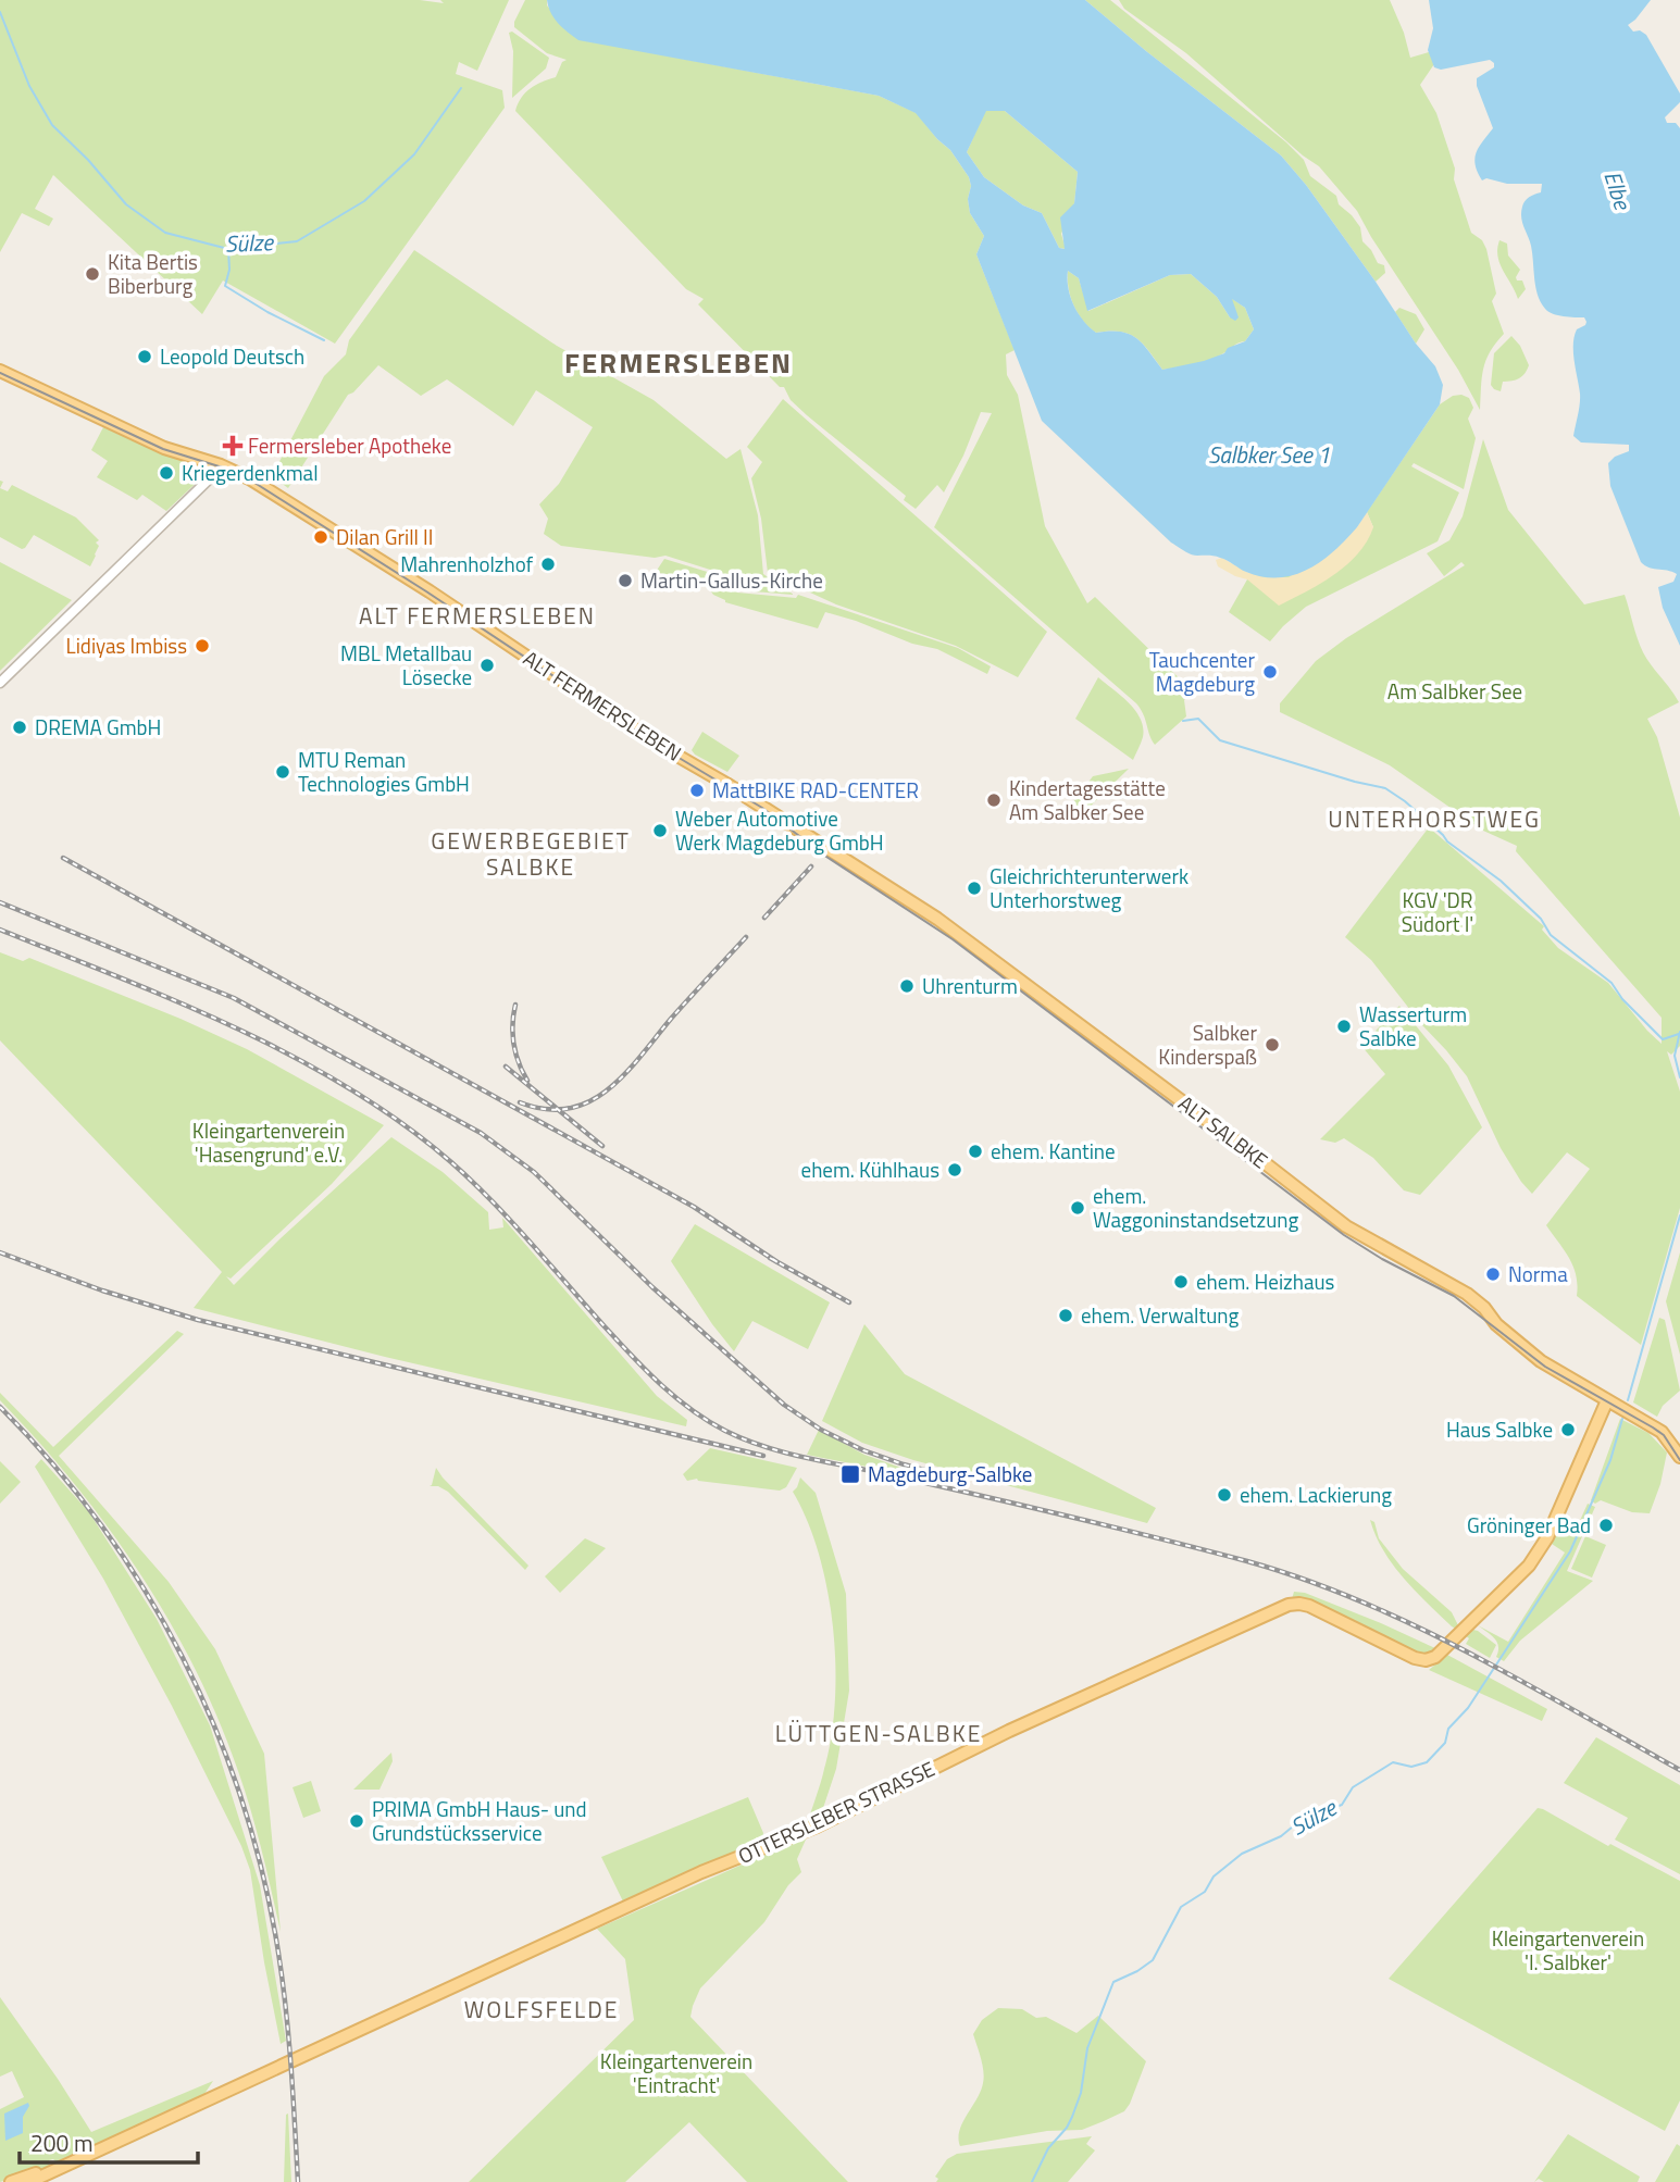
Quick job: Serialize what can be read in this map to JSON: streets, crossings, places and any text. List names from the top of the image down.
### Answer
{
  "streets": {
    "main road": ["ALT FERMERSLEBEN", "ALT SALBKE", "OTTERSLEBER STRASSE"]
  },
  "crossings": [
    ["ALT FERMERSLEBEN", "ALT SALBKE"],
    ["ALT SALBKE", "OTTERSLEBER STRASSE"]
  ],
  "districts": [
    "FERMERSLEBEN",
    "ALT FERMERSLEBEN",
    "UNTERHORSTWEG",
    "GEWERBEGEBIET SALBKE",
    "LÜTTGEN-SALBKE",
    "WOLFSFELDE"
  ],
  "water": ["Elbe", "Sülze", "Salbker See 1"],
  "parks": [
    "Am Salbker See",
    "KGV 'DR Südort I'",
    "Kleingartenverein 'Hasengrund' e.V.",
    "Kleingartenverein 'I. Salbker'",
    "Kleingartenverein 'Eintracht'"
  ],
  "places": {
    "other": [
      "Kita Bertis Biberburg",
      "Leopold Deutsch",
      "Kriegerdenkmal",
      "Dilan Grill II",
      "Mahrenholzhof",
      "Martin-Gallus-Kirche",
      "Lidiyas Imbiss",
      "MBL Metallbau Lösecke",
      "Tauchcenter Magdeburg",
      "DREMA GmbH",
      "MTU Reman Technologies GmbH",
      "MattBIKE RAD-CENTER",
      "Kindertagesstätte Am Salbker See",
      "Weber Automotive Werk Magdeburg GmbH",
      "Gleichrichterunterwerk Unterhorstweg",
      "Uhrenturm",
      "Wasserturm Salbke",
      "Salbker Kinderspaß",
      "ehem. Kantine",
      "ehem. Kühlhaus",
      "ehem. Waggoninstandsetzung",
      "Norma",
      "ehem. Heizhaus",
      "ehem. Verwaltung",
      "Haus Salbke",
      "ehem. Lackierung",
      "Gröninger Bad",
      "PRIMA GmbH Haus- und Grundstücksservice"
    ],
    "health": ["Fermersleber Apotheke"],
    "transit": ["Magdeburg-Salbke"]
  },
  "scale_bar": "200 m"
}
